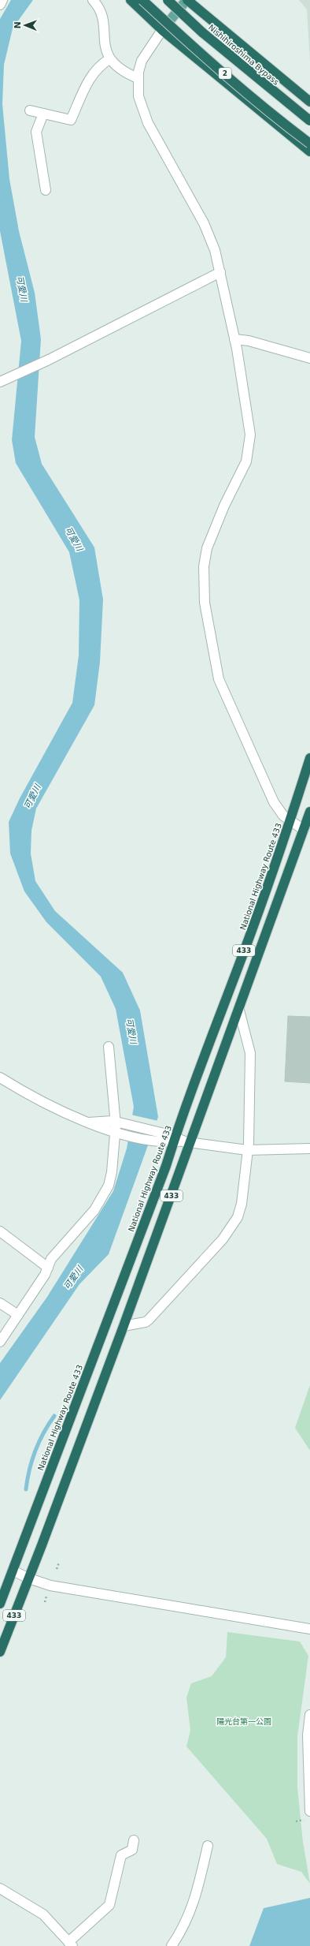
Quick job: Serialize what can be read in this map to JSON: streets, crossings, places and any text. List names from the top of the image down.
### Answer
{
  "streets": {
    "highway": [
      "Nishihiroshima Bypass",
      "2",
      "National Highway Route 433",
      "433"
    ]
  },
  "water": ["可愛川"],
  "parks": ["陽光台第一公園"],
  "north": "left"
}
